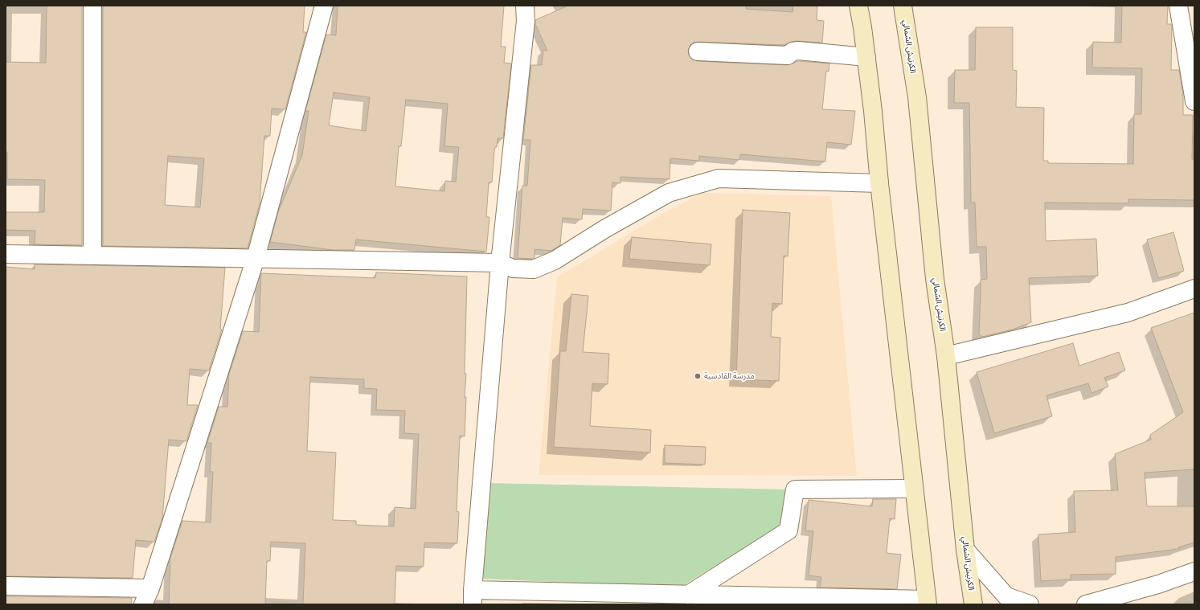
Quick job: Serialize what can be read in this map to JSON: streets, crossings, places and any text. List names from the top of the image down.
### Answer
{
  "streets": {
    "main road": ["الكرنيش الشمالي"]
  },
  "places": ["مدرسة القادسية"]
}
